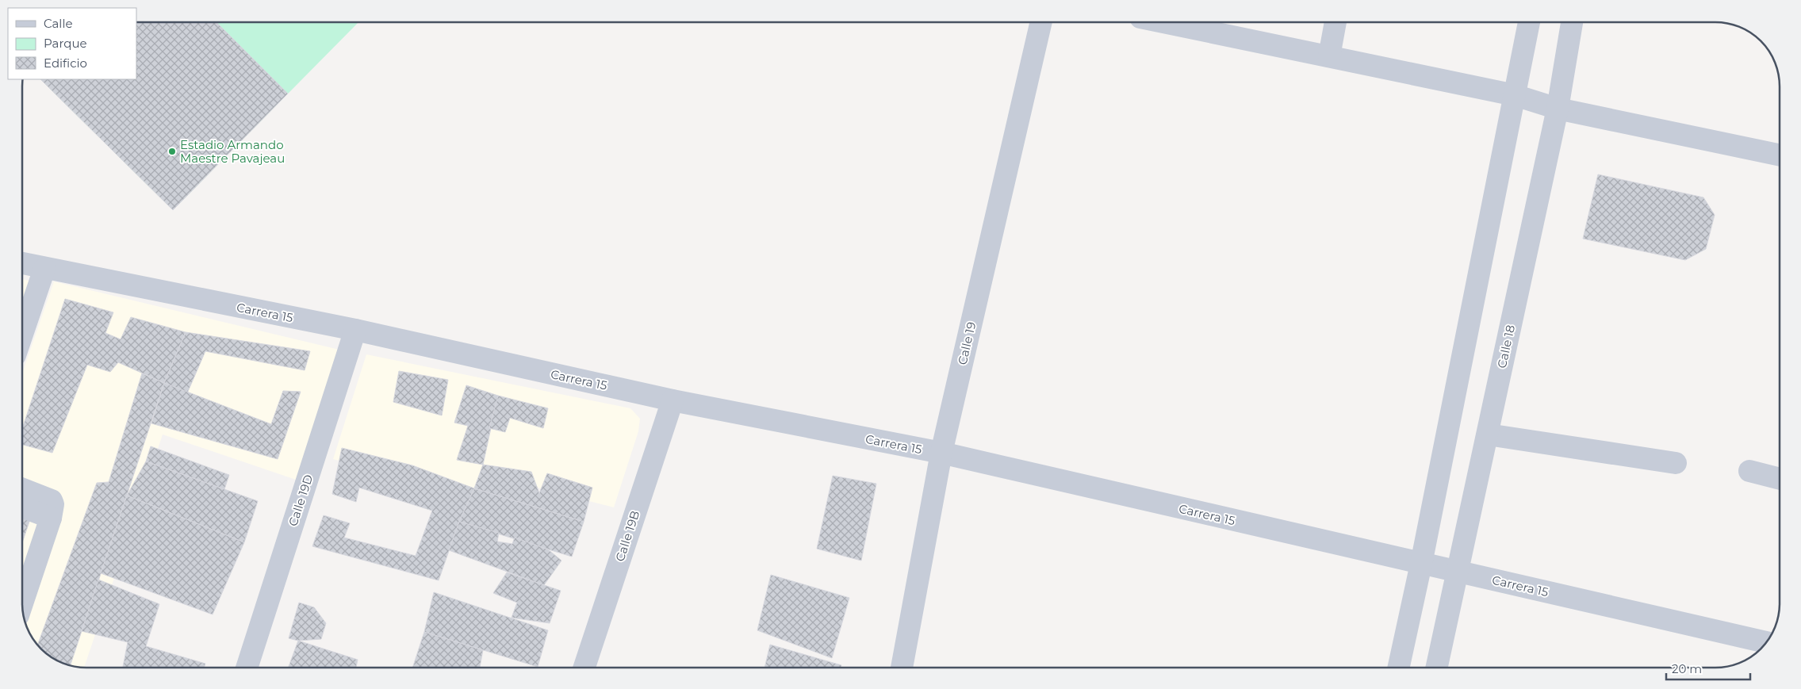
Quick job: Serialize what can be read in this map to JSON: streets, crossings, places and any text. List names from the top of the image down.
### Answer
{
  "streets": {
    "street": [
      "Carrera 15",
      "Calle 19",
      "Calle 18",
      "Calle 19D",
      "Calle 19B"
    ]
  },
  "crossings": [
    ["Carrera 15", "Calle 19"],
    ["Carrera 15", "Calle 18"],
    ["Carrera 15", "Calle 19D"],
    ["Carrera 15", "Calle 19B"]
  ],
  "places": ["Estadio Armando Maestre Pavajeau"],
  "legend": ["Calle", "Parque", "Edificio"],
  "scale_bar": "20 m"
}
